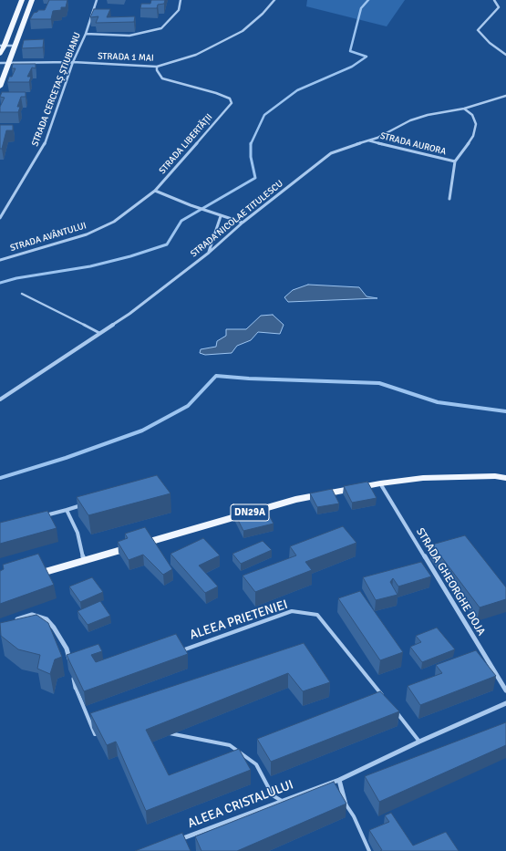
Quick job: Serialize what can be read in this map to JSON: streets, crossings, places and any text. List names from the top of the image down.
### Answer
{
  "streets": {
    "main road": ["DN29A"],
    "street": [
      "STRADA 1 MAI",
      "STRADA CERCETAȘ ȘTIUBIANU",
      "STRADA LIBERTĂȚII",
      "STRADA AURORA",
      "STRADA NICOLAE TITULESCU",
      "STRADA AVÂNTULUI",
      "STRADA GHEORGHE DOJA",
      "ALEEA CRISTALULUI"
    ],
    "lane": ["ALEEA PRIETENIEI"]
  },
  "crossings": [
    ["STRADA 1 MAI", "STRADA CERCETAȘ ȘTIUBIANU"],
    ["STRADA 1 MAI", "STRADA LIBERTĂȚII"],
    ["STRADA LIBERTĂȚII", "STRADA AVÂNTULUI"],
    ["STRADA AURORA", "STRADA NICOLAE TITULESCU"],
    ["DN29A", "STRADA GHEORGHE DOJA"]
  ]
}
